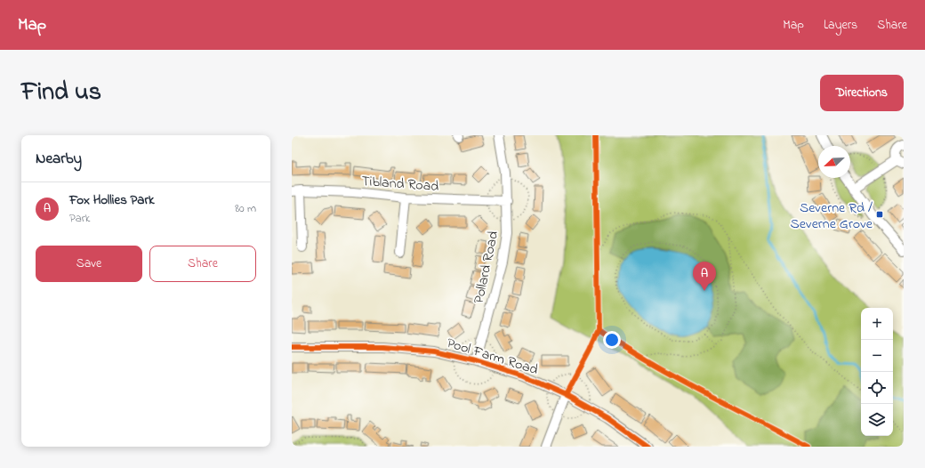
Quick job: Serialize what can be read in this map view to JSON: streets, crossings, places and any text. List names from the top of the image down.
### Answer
{
  "streets": {
    "street": ["Tibland Road", "Pollard Road", "Pool Farm Road"]
  },
  "crossings": [
    ["Tibland Road", "Pollard Road"],
    ["Pollard Road", "Pool Farm Road"]
  ],
  "places": {
    "transit": ["Severne Rd / Severne Grove"]
  },
  "north": "bottom left",
  "page": {
    "header": "Map",
    "nav": ["Map", "Layers", "Share"],
    "title": "Find us",
    "buttons": [
      "Directions",
      ["Save", "Share"]
    ],
    "heading": "Nearby",
    "list": [
      {
        "mark": "A",
        "name": "Fox Hollies Park",
        "note": "Park",
        "value": "80 m"
      }
    ],
    "pins": "A",
    "map_buttons": ["+", "−"]
  }
}
